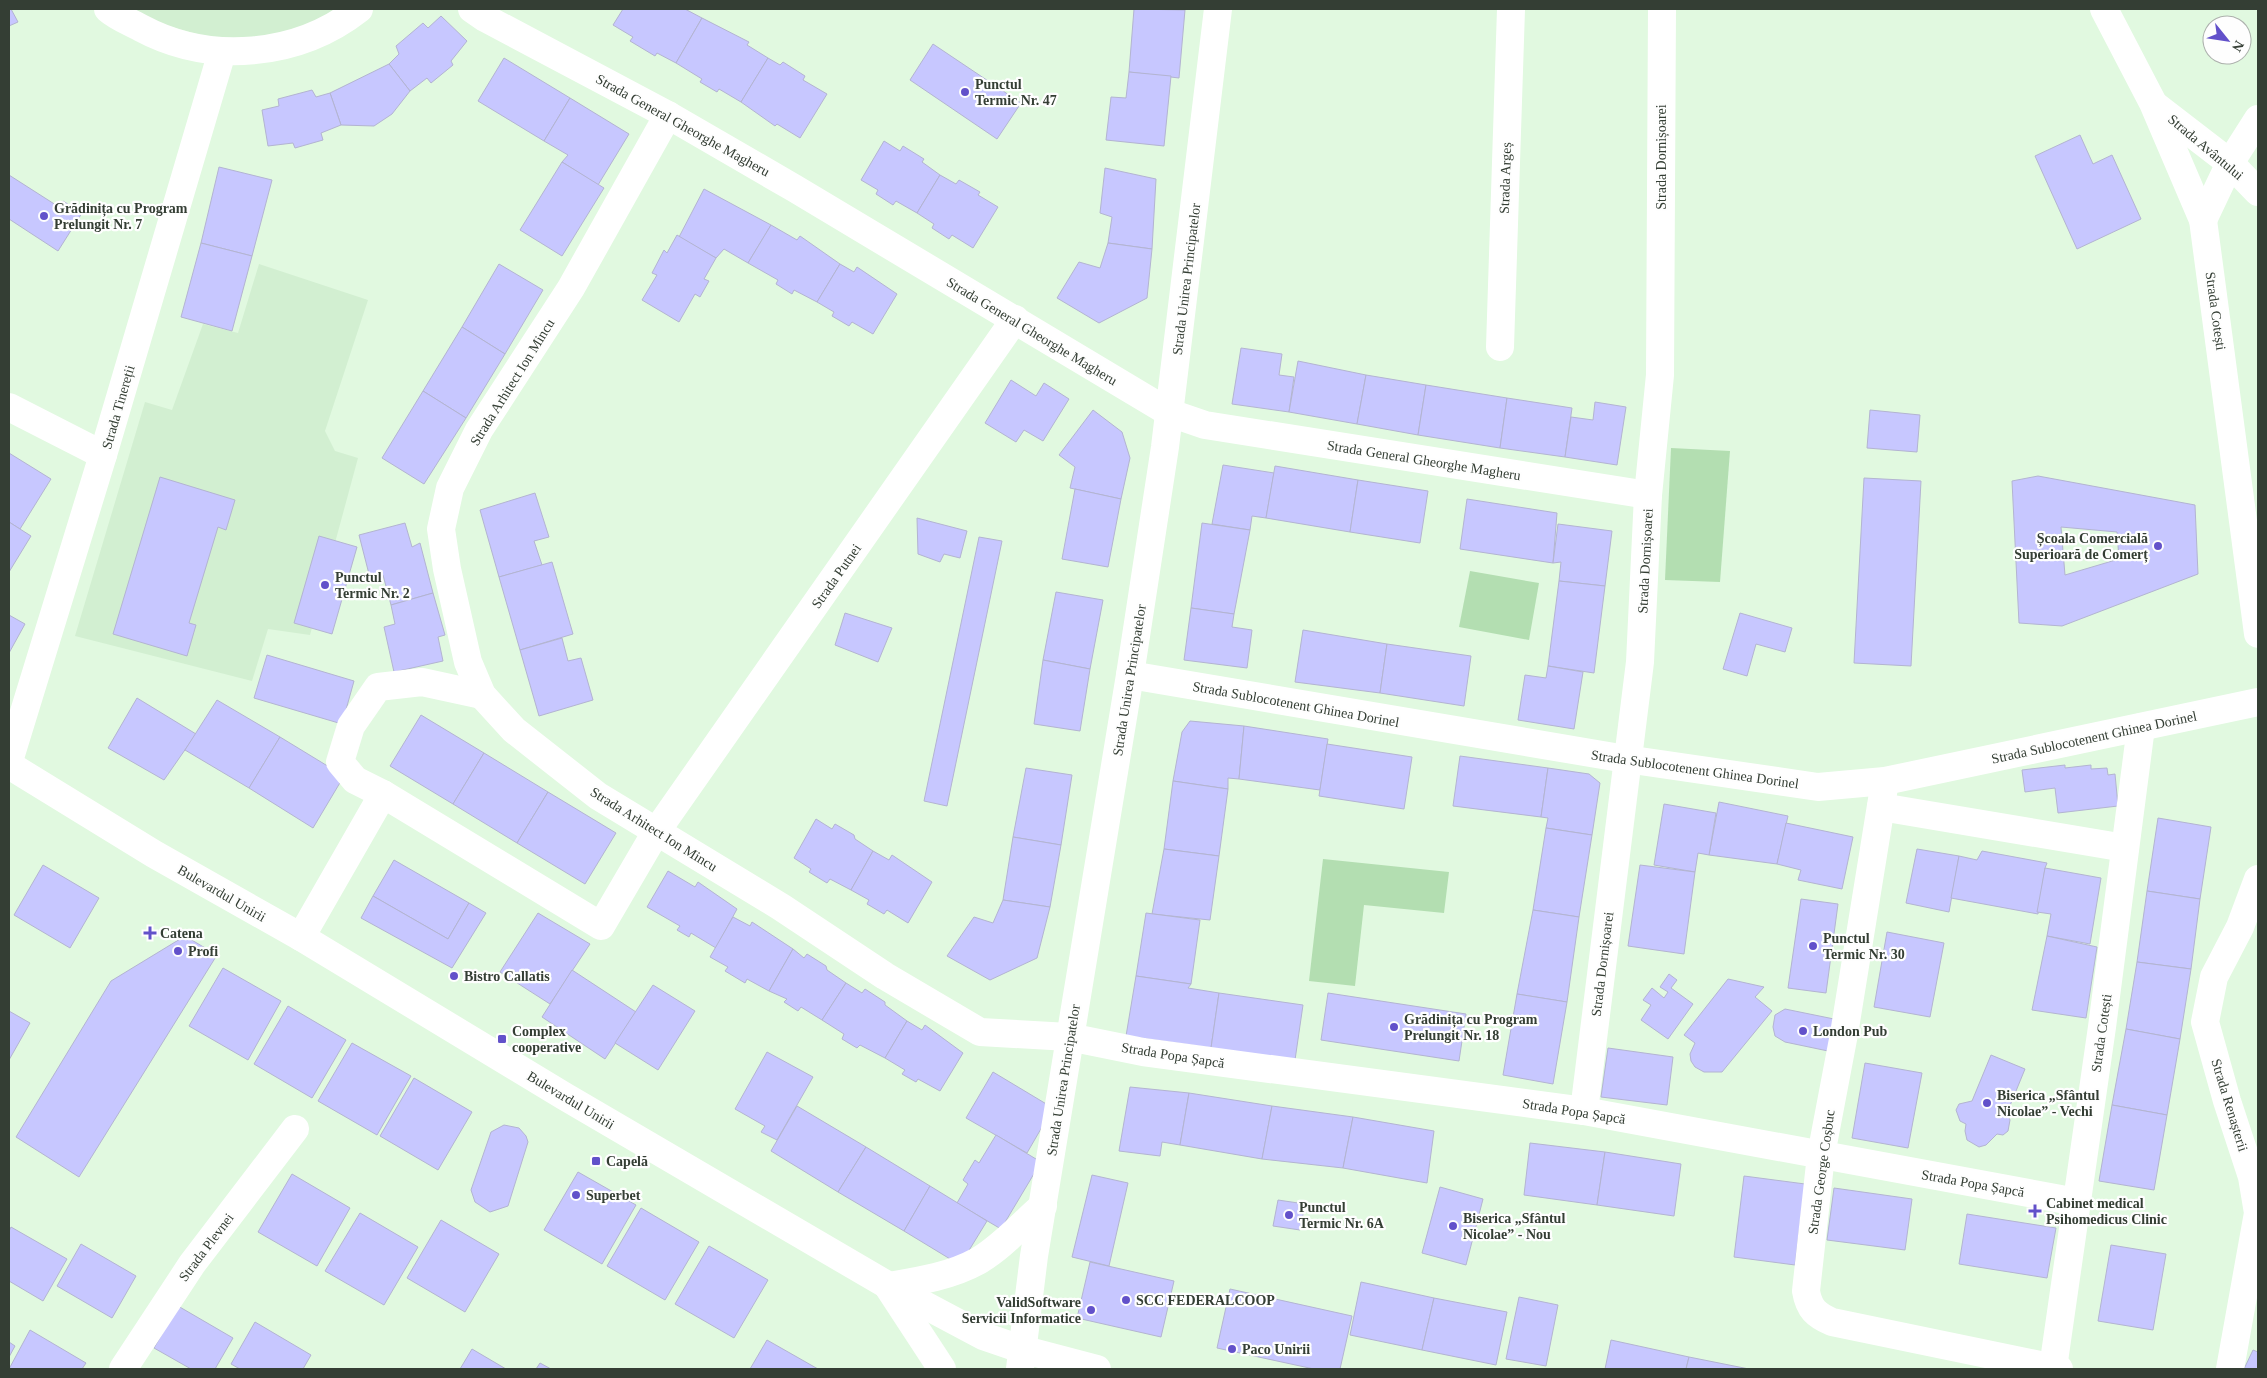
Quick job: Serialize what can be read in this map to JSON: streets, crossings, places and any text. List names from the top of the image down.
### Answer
{
  "streets": {
    "street": [
      "Strada General Gheorghe Magheru",
      "Strada Avântului",
      "Strada Dornișoarei",
      "Strada Argeș",
      "Strada Unirea Principatelor",
      "Strada Cotești",
      "Strada Arhitect Ion Mincu",
      "Strada Tinereții",
      "Strada Putnei",
      "Strada Sublocotenent Ghinea Dorinel",
      "Bulevardul Unirii",
      "Strada Popa Șapcă",
      "Strada Renașterii",
      "Strada George Coșbuc",
      "Strada Plevnei"
    ]
  },
  "crossings": [
    ["Strada General Gheorghe Magheru", "Strada Dornișoarei"],
    ["Strada General Gheorghe Magheru", "Strada Unirea Principatelor"],
    ["Strada General Gheorghe Magheru", "Strada Arhitect Ion Mincu"],
    ["Strada General Gheorghe Magheru", "Strada Putnei"],
    ["Strada Avântului", "Strada Cotești"],
    ["Strada Dornișoarei", "Strada Sublocotenent Ghinea Dorinel"],
    ["Strada Dornișoarei", "Strada Popa Șapcă"],
    ["Strada Unirea Principatelor", "Strada Arhitect Ion Mincu"],
    ["Strada Unirea Principatelor", "Strada Sublocotenent Ghinea Dorinel"],
    ["Strada Unirea Principatelor", "Bulevardul Unirii"],
    ["Strada Unirea Principatelor", "Strada Popa Șapcă"],
    ["Strada Cotești", "Strada Sublocotenent Ghinea Dorinel"],
    ["Strada Cotești", "Strada Popa Șapcă"],
    ["Strada Cotești", "Strada George Coșbuc"],
    ["Strada Arhitect Ion Mincu", "Strada Putnei"],
    ["Strada Arhitect Ion Mincu", "Strada Popa Șapcă"],
    ["Strada Tinereții", "Bulevardul Unirii"],
    ["Strada Sublocotenent Ghinea Dorinel", "Strada George Coșbuc"],
    ["Strada Popa Șapcă", "Strada George Coșbuc"]
  ],
  "places": {
    "other": [
      "Punctul Termic Nr. 47",
      "Grădinița cu Program Prelungit Nr. 7",
      "Școala Comercială Superioară de Comerț",
      "Punctul Termic Nr. 2",
      "Punctul Termic Nr. 30",
      "Profi",
      "Bistro Callatis",
      "Grădinița cu Program Prelungit Nr. 18",
      "London Pub",
      "Biserica „Sfântul Nicolae” - Vechi",
      "Superbet",
      "Punctul Termic Nr. 6A",
      "Biserica „Sfântul Nicolae” - Nou",
      "SCC FEDERALCOOP",
      "ValidSoftware Servicii Informatice",
      "Paco Unirii"
    ],
    "health": ["Catena", "Cabinet medical Psihomedicus Clinic"],
    "transit": ["Complex cooperative", "Capelă"]
  },
  "north": "bottom right"
}
